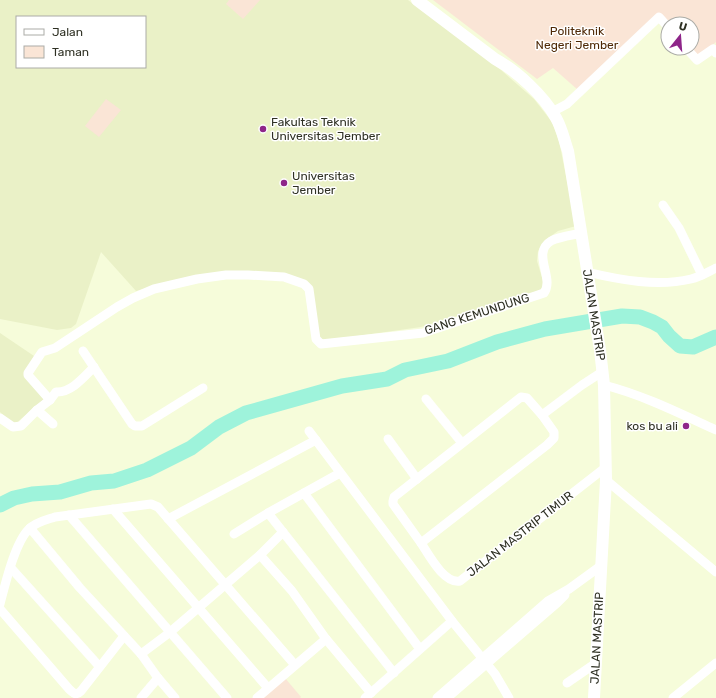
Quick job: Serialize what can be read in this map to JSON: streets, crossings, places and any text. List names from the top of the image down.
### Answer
{
  "streets": {
    "main road": ["JALAN MASTRIP"],
    "street": ["GANG KEMUNDUNG", "JALAN MASTRIP TIMUR"]
  },
  "crossings": [
    ["GANG KEMUNDUNG", "JALAN MASTRIP"],
    ["JALAN MASTRIP", "JALAN MASTRIP TIMUR"]
  ],
  "parks": ["Politeknik Negeri Jember"],
  "places": ["Fakultas Teknik Universitas Jember", "Universitas Jember", "kos bu ali"],
  "legend": ["Jalan", "Taman"],
  "north": "top"
}
